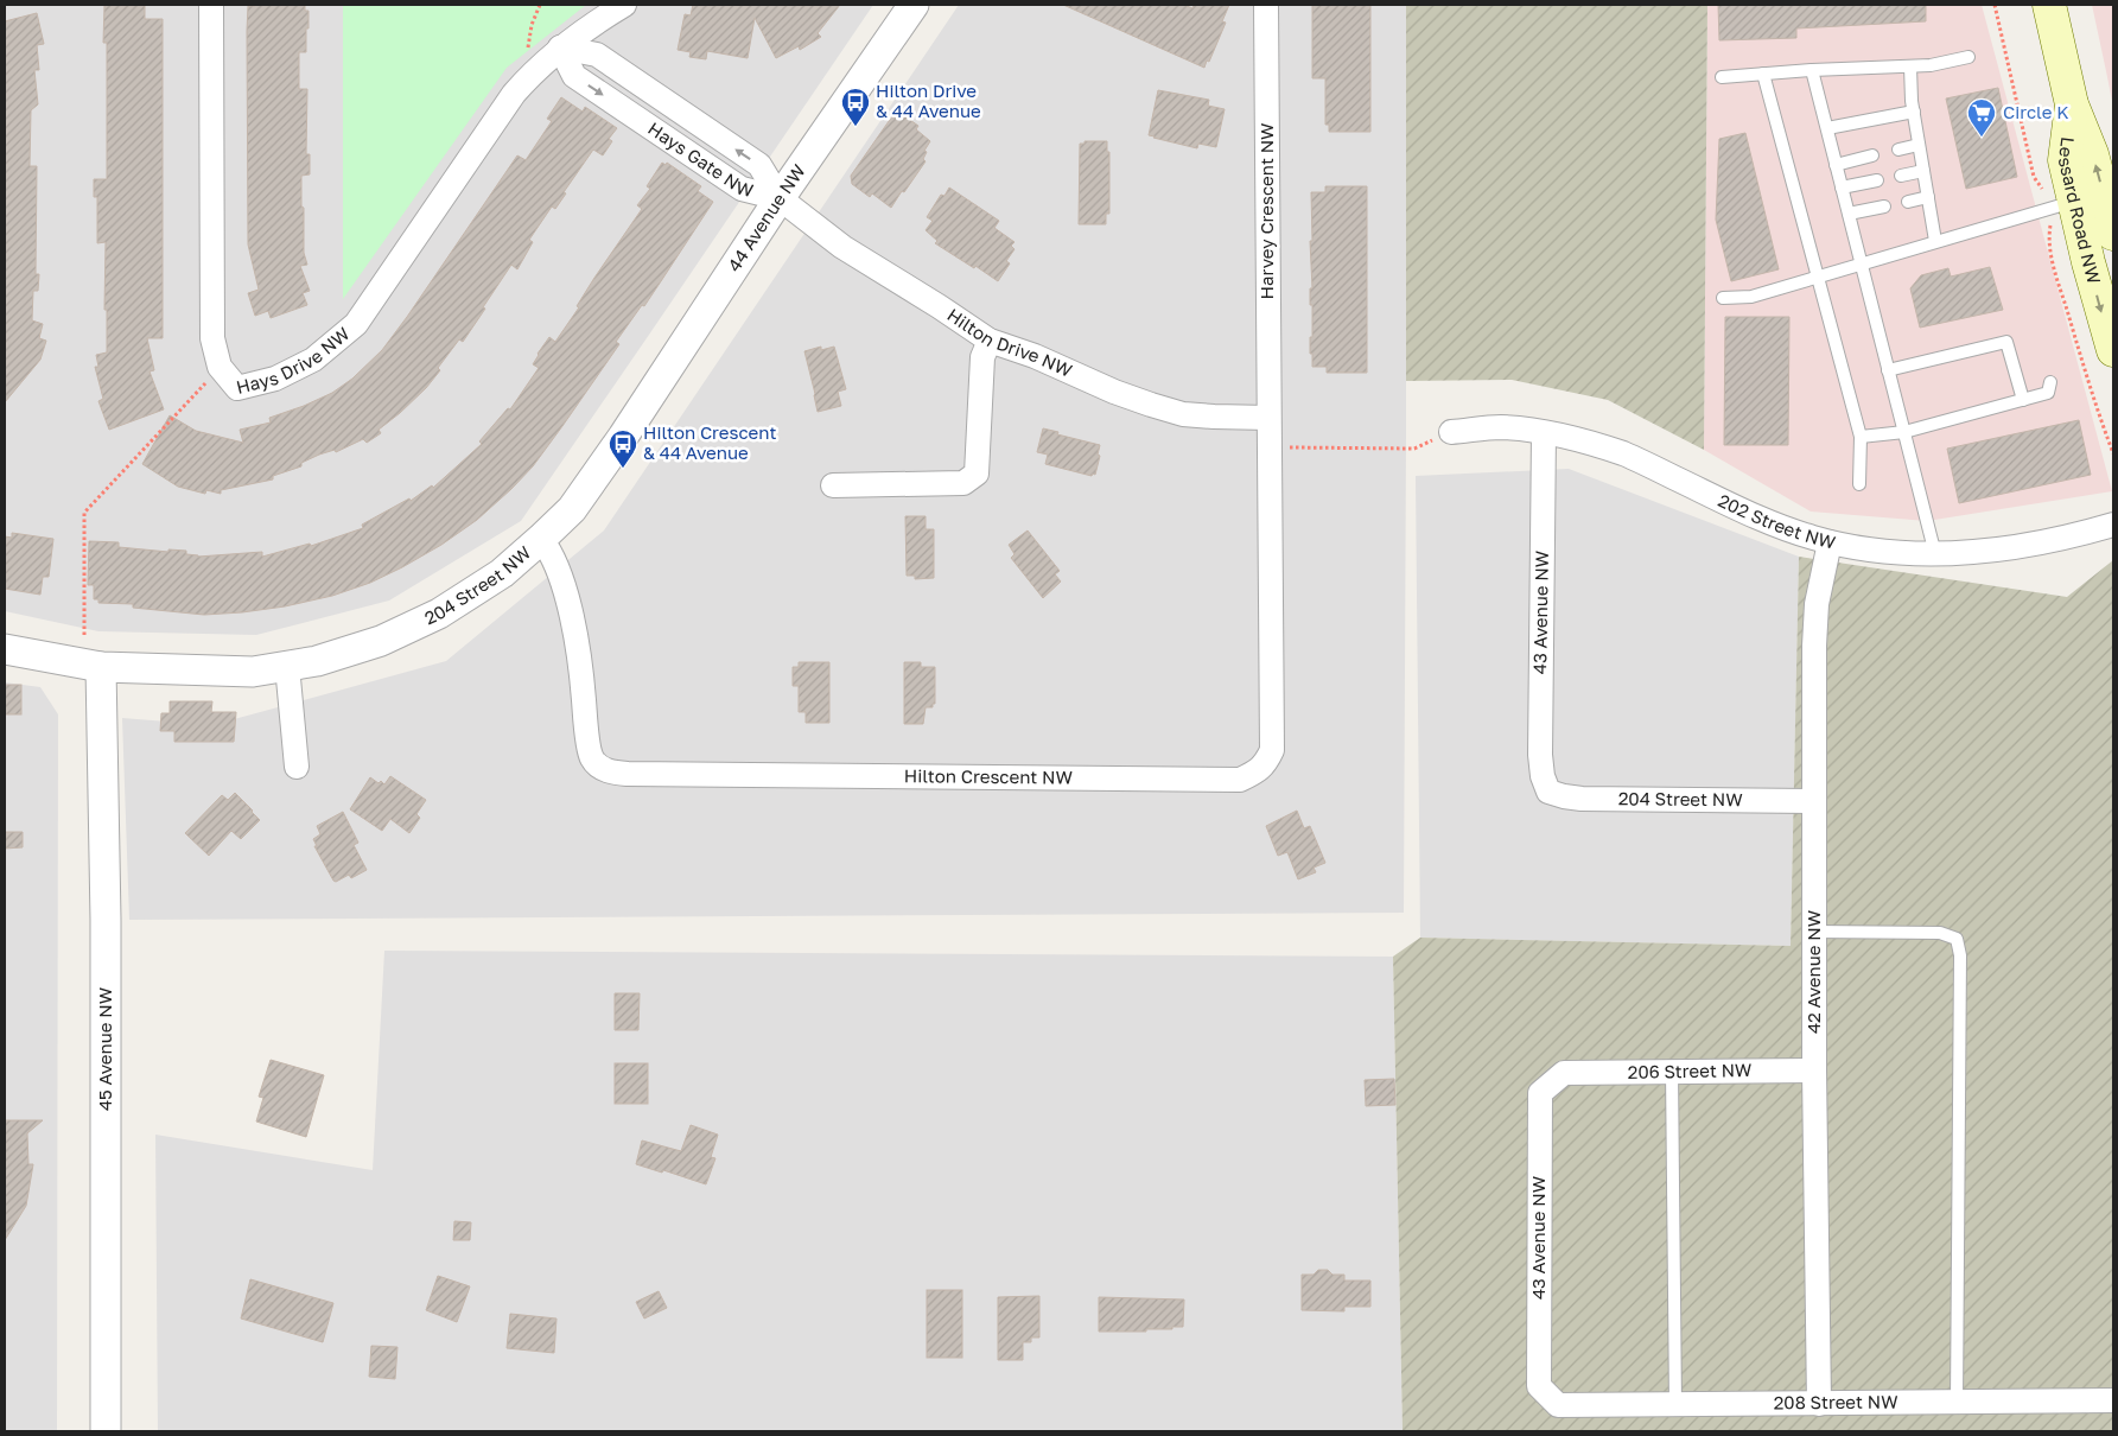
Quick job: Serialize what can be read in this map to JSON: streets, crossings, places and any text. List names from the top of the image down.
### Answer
{
  "streets": {
    "main road": ["Lessard Road NW"],
    "street": [
      "Hays Gate NW",
      "Harvey Crescent NW",
      "44 Avenue NW",
      "Hilton Drive NW",
      "Hays Drive NW",
      "202 Street NW",
      "204 Street NW",
      "43 Avenue NW",
      "Hilton Crescent NW",
      "42 Avenue NW",
      "45 Avenue NW",
      "206 Street NW",
      "208 Street NW"
    ]
  },
  "crossings": [
    ["Hays Gate NW", "44 Avenue NW"],
    ["Hays Gate NW", "Hilton Drive NW"],
    ["Hays Gate NW", "Hays Drive NW"],
    ["Harvey Crescent NW", "Hilton Drive NW"],
    ["Harvey Crescent NW", "Hilton Crescent NW"],
    ["44 Avenue NW", "Hilton Drive NW"],
    ["44 Avenue NW", "204 Street NW"],
    ["Hilton Drive NW", "Hilton Crescent NW"],
    ["202 Street NW", "43 Avenue NW"],
    ["202 Street NW", "42 Avenue NW"],
    ["204 Street NW", "43 Avenue NW"],
    ["204 Street NW", "Hilton Crescent NW"],
    ["204 Street NW", "42 Avenue NW"],
    ["204 Street NW", "45 Avenue NW"],
    ["43 Avenue NW", "206 Street NW"],
    ["43 Avenue NW", "208 Street NW"],
    ["42 Avenue NW", "206 Street NW"],
    ["42 Avenue NW", "208 Street NW"]
  ],
  "places": {
    "bus stop": ["Hilton Drive & 44 Avenue", "Hilton Crescent & 44 Avenue"],
    "supermarket": ["Circle K"]
  }
}
